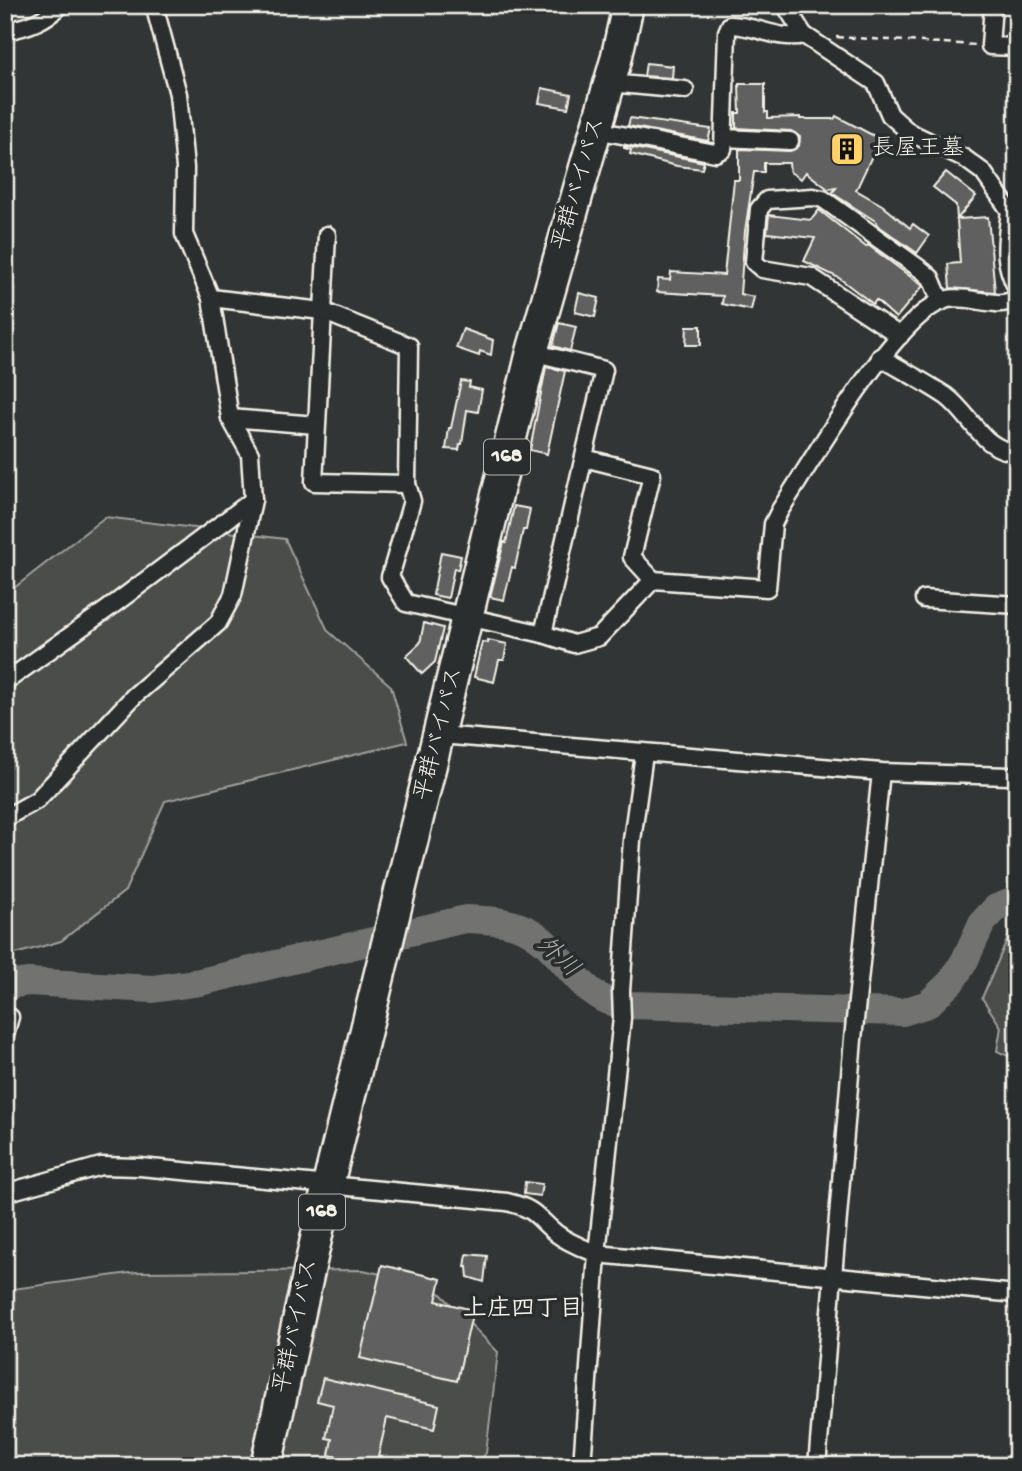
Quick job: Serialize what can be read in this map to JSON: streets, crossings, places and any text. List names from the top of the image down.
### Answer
{
  "streets": {
    "highway": ["平群バイパス", "168"]
  },
  "districts": ["上庄四丁目"],
  "water": ["外川"],
  "places": {
    "building": ["長屋王墓"]
  }
}
